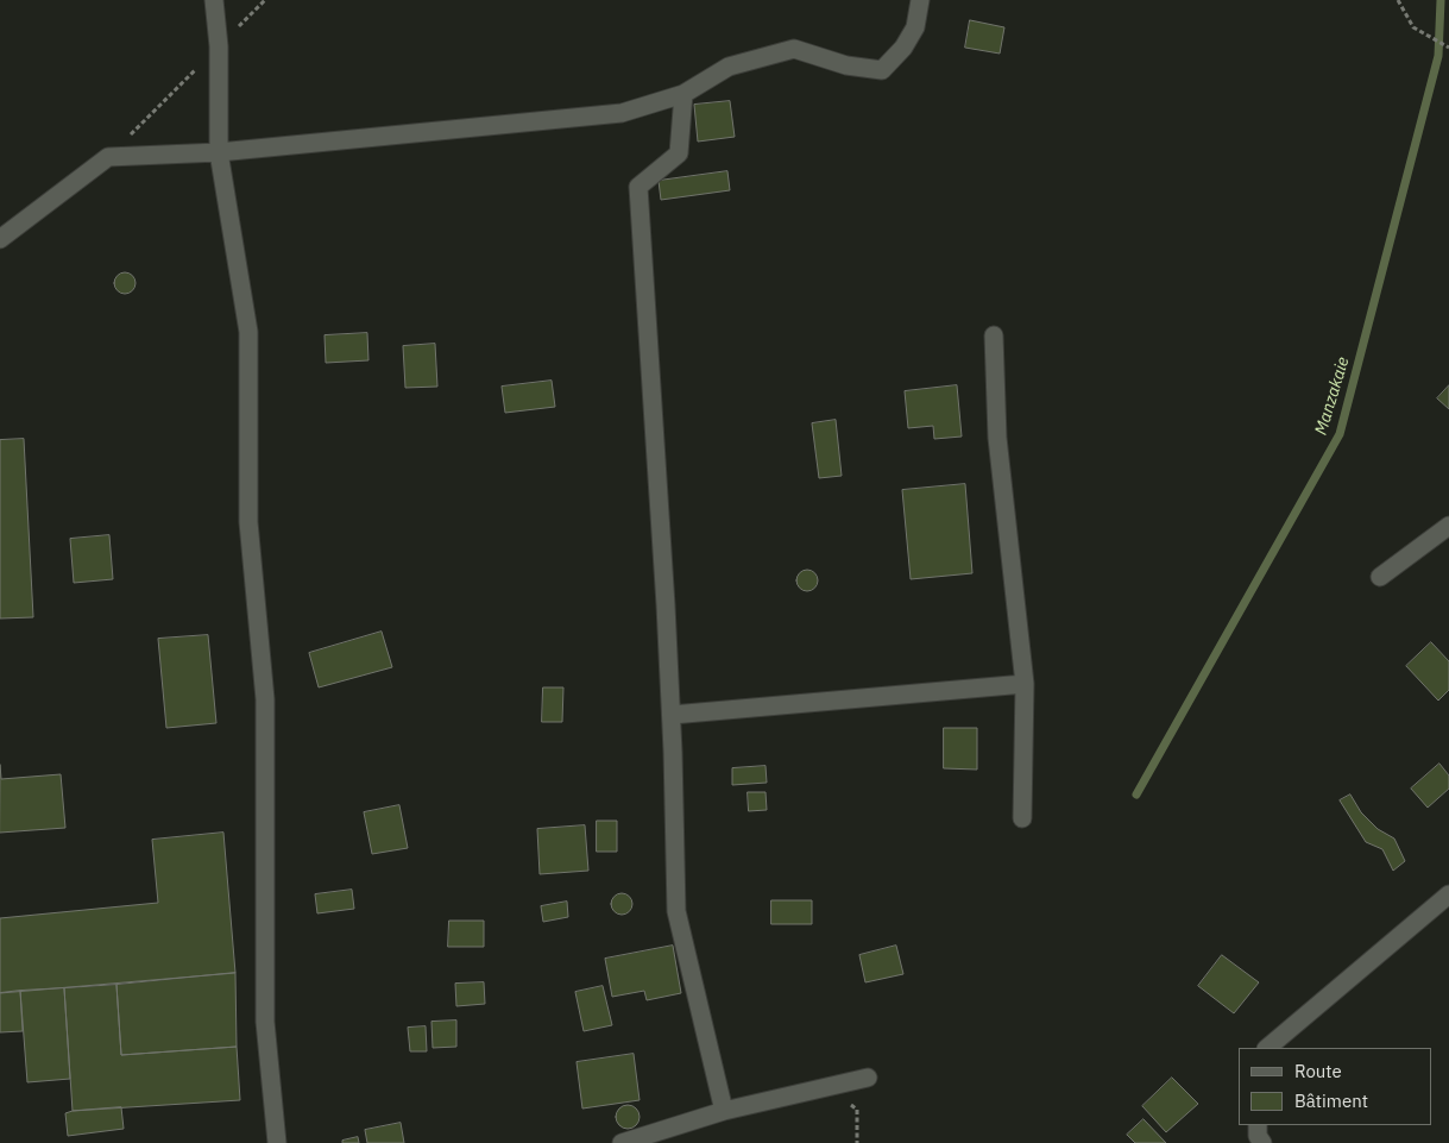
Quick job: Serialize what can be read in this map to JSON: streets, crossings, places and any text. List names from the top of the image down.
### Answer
{
  "water": ["Manzakaie"],
  "legend": ["Route", "Bâtiment"]
}
